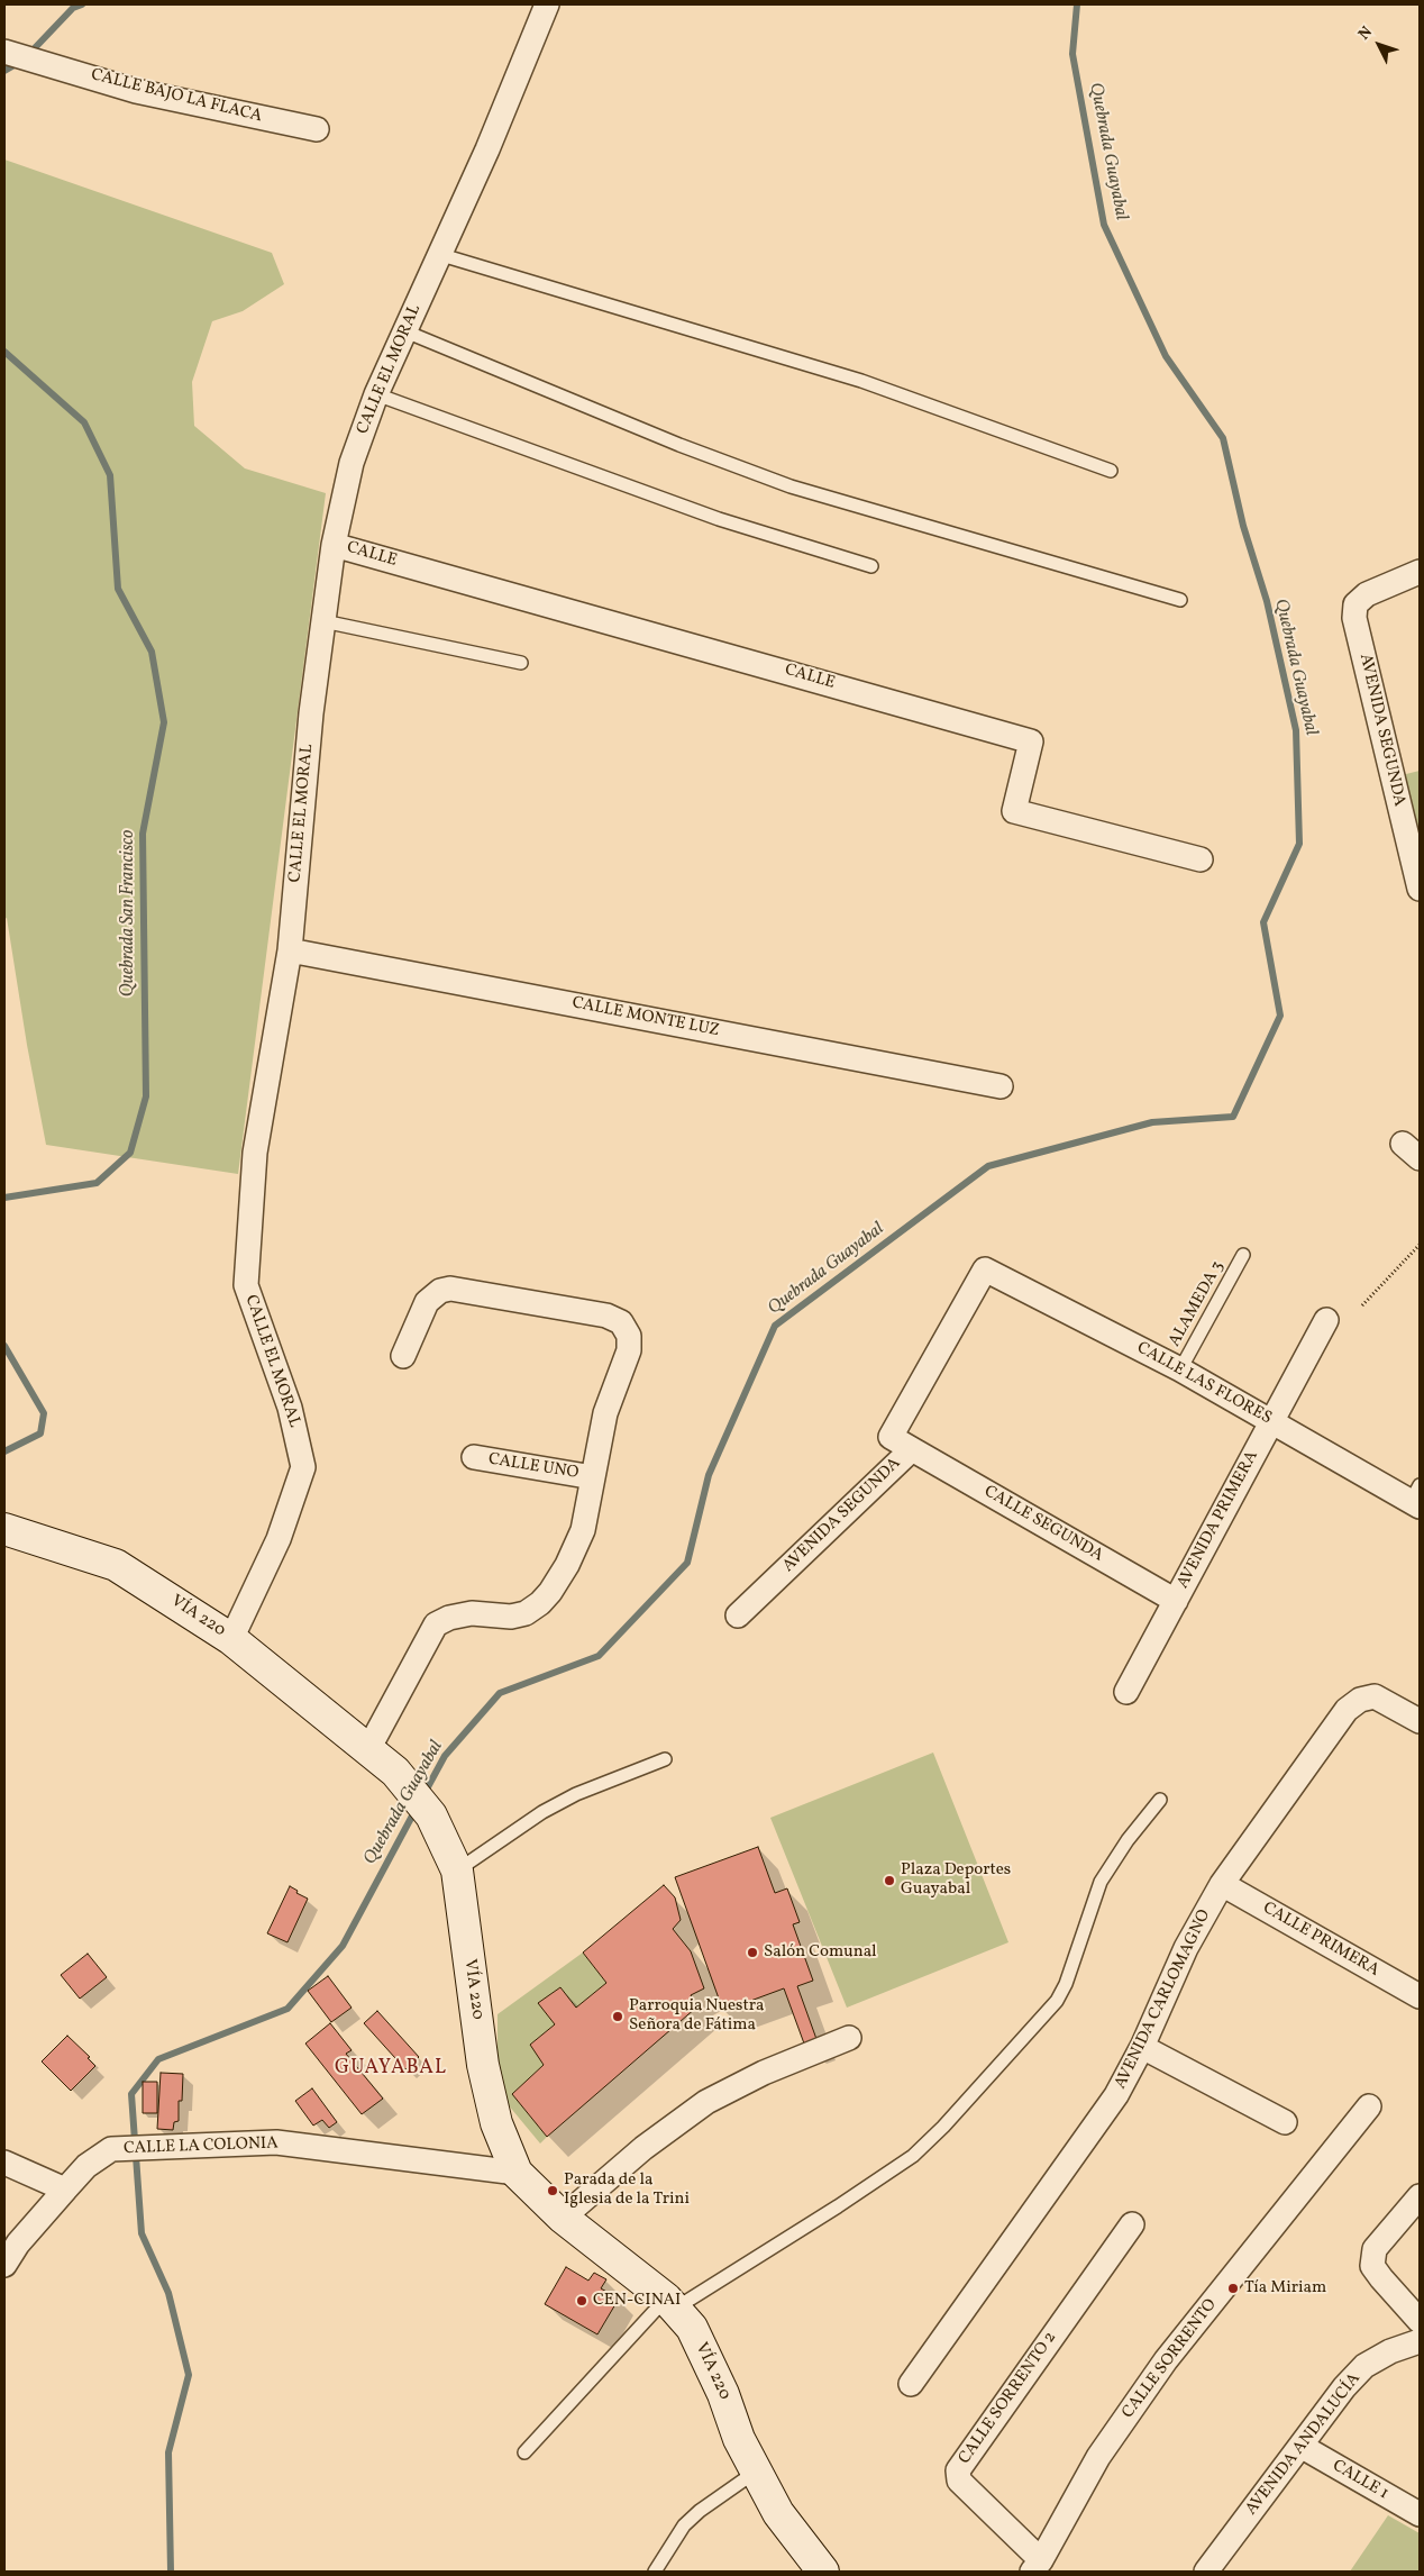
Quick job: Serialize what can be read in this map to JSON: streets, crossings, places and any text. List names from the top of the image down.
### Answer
{
  "streets": {
    "main road": ["VÍA 220"],
    "street": [
      "CALLE BAJO LA FLACA",
      "CALLE EL MORAL",
      "CALLE",
      "AVENIDA SEGUNDA",
      "CALLE MONTE LUZ",
      "CALLE LAS FLORES",
      "CALLE UNO",
      "AVENIDA PRIMERA",
      "CALLE SEGUNDA",
      "CALLE PRIMERA",
      "AVENIDA CARLOMAGNO",
      "CALLE LA COLONIA",
      "CALLE SORRENTO",
      "CALLE SORRENTO 2",
      "AVENIDA ANDALUCÍA",
      "CALLE 1"
    ],
    "lane": ["ALAMEDA 3"]
  },
  "crossings": [
    ["CALLE EL MORAL", "CALLE"],
    ["CALLE EL MORAL", "CALLE MONTE LUZ"],
    ["CALLE EL MORAL", "VÍA 220"],
    ["AVENIDA SEGUNDA", "CALLE LAS FLORES"],
    ["AVENIDA SEGUNDA", "CALLE SEGUNDA"],
    ["ALAMEDA 3", "CALLE LAS FLORES"],
    ["CALLE LAS FLORES", "AVENIDA PRIMERA"],
    ["AVENIDA PRIMERA", "CALLE SEGUNDA"],
    ["VÍA 220", "CALLE LA COLONIA"],
    ["CALLE PRIMERA", "AVENIDA CARLOMAGNO"],
    ["CALLE SORRENTO", "CALLE SORRENTO 2"],
    ["AVENIDA ANDALUCÍA", "CALLE 1"]
  ],
  "districts": ["GUAYABAL"],
  "water": ["Quebrada Guayabal", "Quebrada San Francisco"],
  "places": [
    "Plaza Deportes Guayabal",
    "Salón Comunal",
    "Parroquia Nuestra Señora de Fátima",
    "Parada de la Iglesia de la Trini",
    "Tía Miriam",
    "CEN-CINAI"
  ],
  "north": "top left"
}
